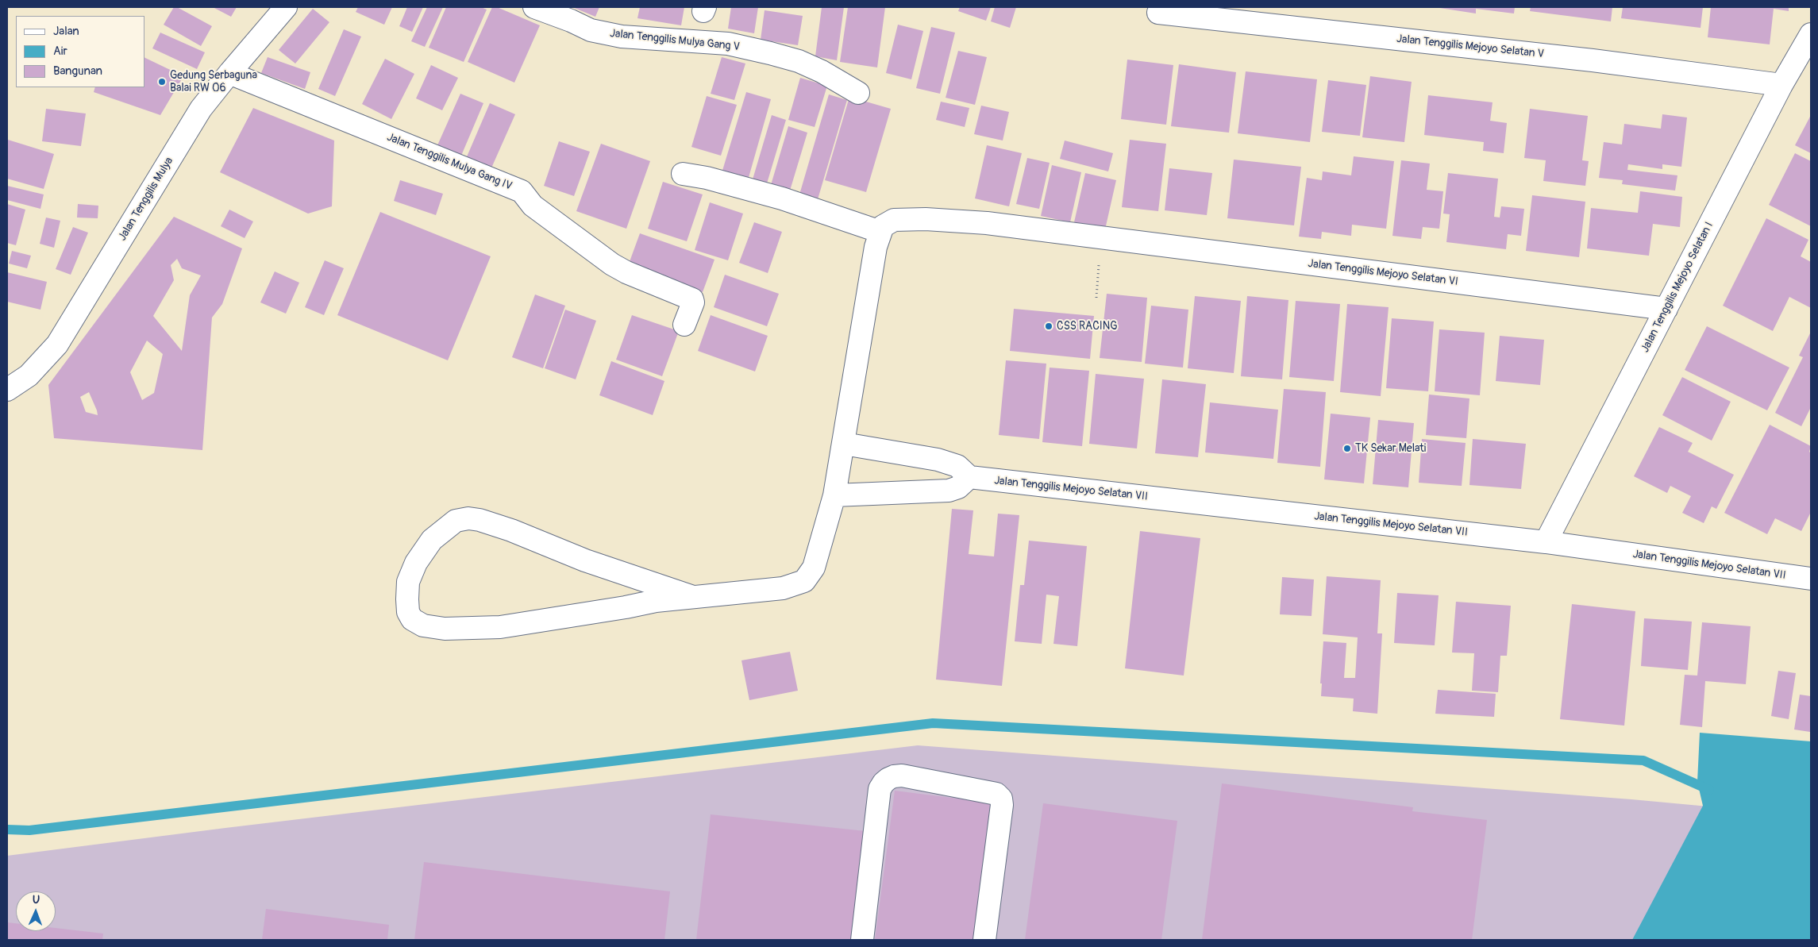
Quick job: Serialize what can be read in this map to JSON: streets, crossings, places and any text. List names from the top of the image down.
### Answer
{
  "streets": {
    "street": [
      "Jalan Tenggilis Mulya Gang V",
      "Jalan Tenggilis Mejoyo Selatan V",
      "Jalan Tenggilis Mulya Gang IV",
      "Jalan Tenggilis Mulya",
      "Jalan Tenggilis Mejoyo Selatan VI",
      "Jalan Tenggilis Mejoyo Selatan I",
      "Jalan Tenggilis Mejoyo Selatan VII"
    ]
  },
  "crossings": [
    ["Jalan Tenggilis Mejoyo Selatan V", "Jalan Tenggilis Mejoyo Selatan I"],
    ["Jalan Tenggilis Mulya Gang IV", "Jalan Tenggilis Mulya"],
    ["Jalan Tenggilis Mejoyo Selatan VI", "Jalan Tenggilis Mejoyo Selatan I"],
    ["Jalan Tenggilis Mejoyo Selatan I", "Jalan Tenggilis Mejoyo Selatan VII"]
  ],
  "places": ["Gedung Serbaguna Balai RW 06", "CSS RACING", "TK Sekar Melati"],
  "legend": ["Jalan", "Air", "Bangunan"],
  "north": "top"
}
